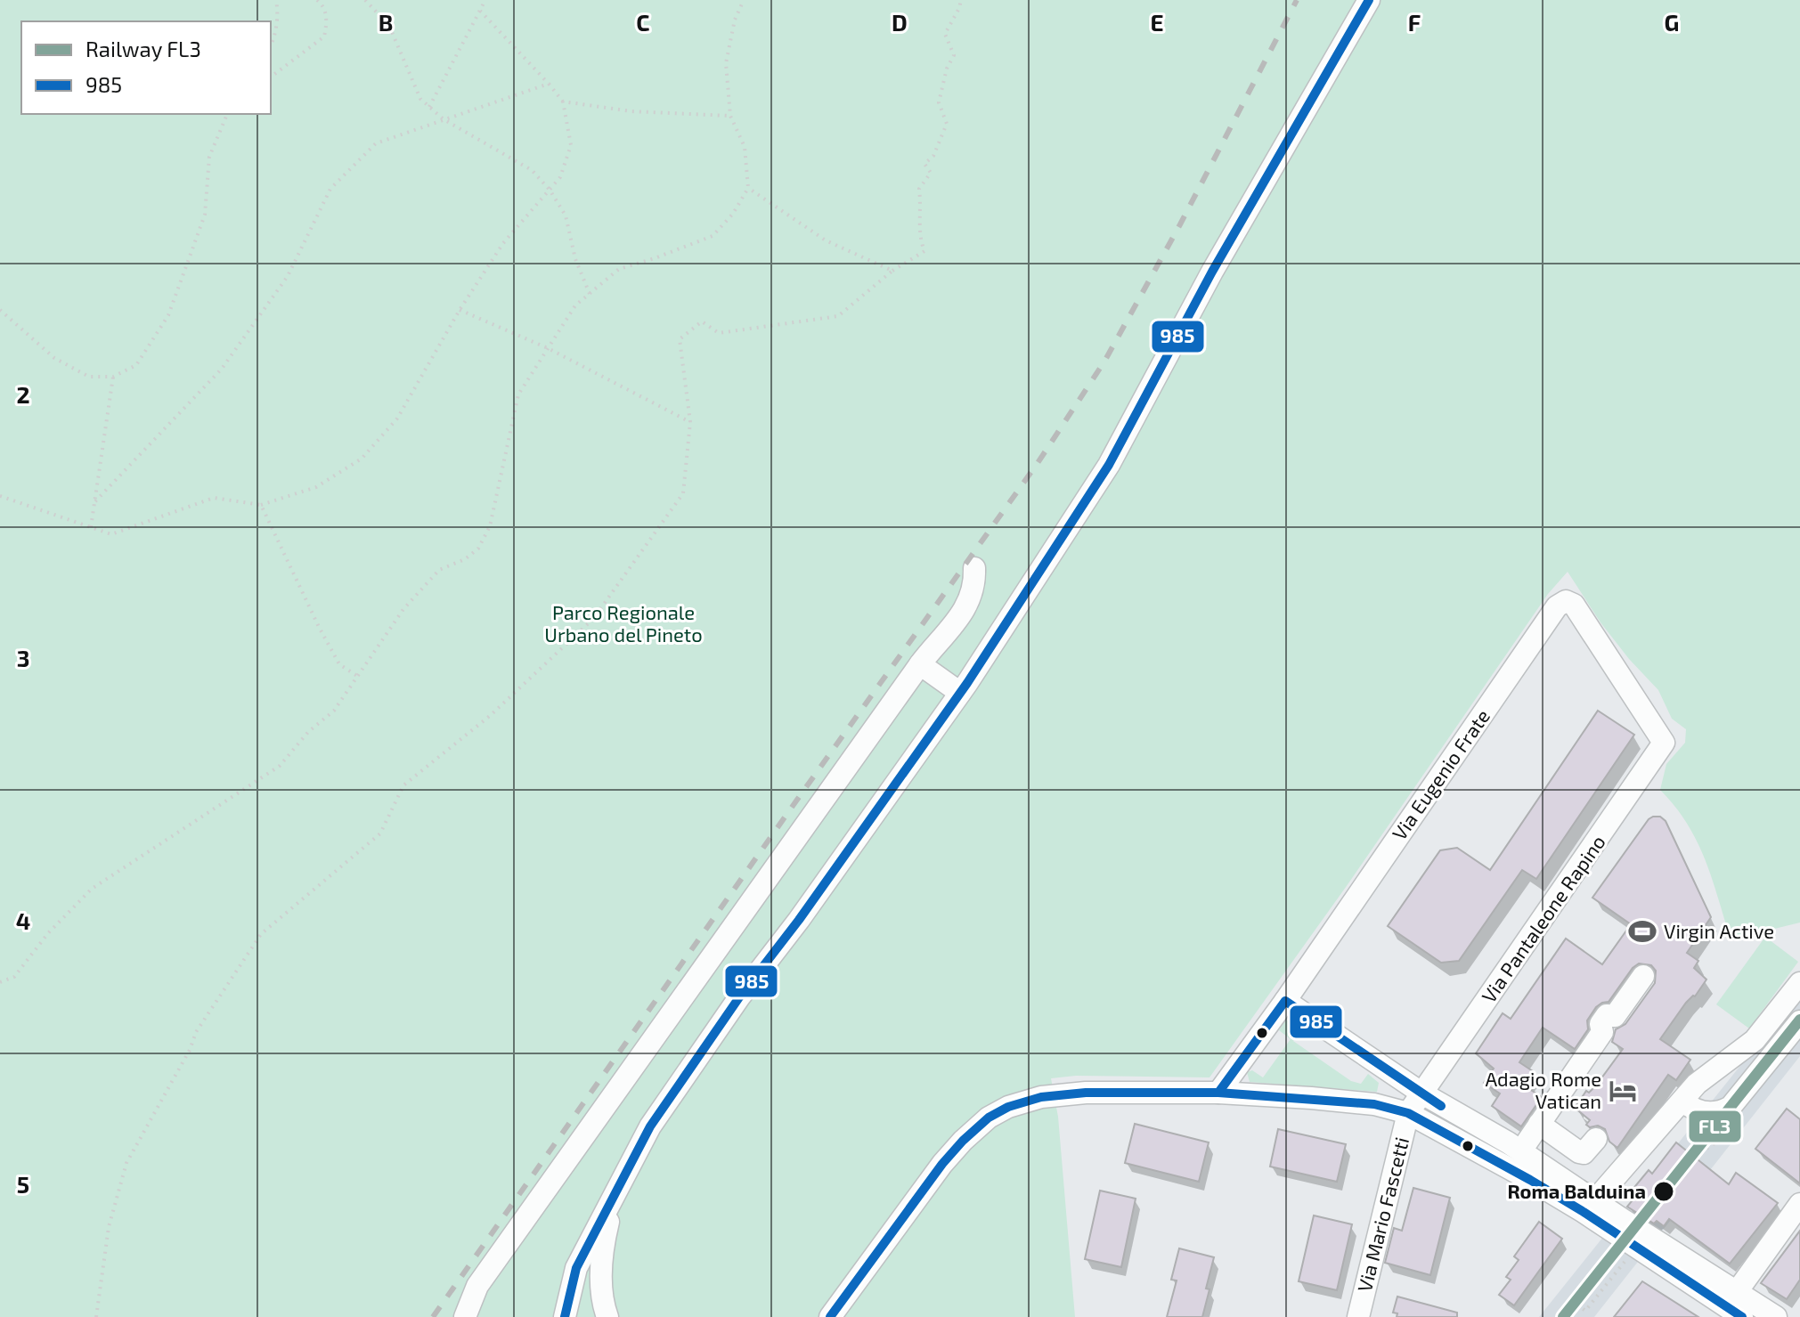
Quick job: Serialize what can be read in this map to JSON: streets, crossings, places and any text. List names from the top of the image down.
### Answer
{
  "streets": {
    "street": ["Via Eugenio Frate", "Via Pantaleone Rapino", "Via Mario Fascetti"]
  },
  "crossings": [
    ["Via Eugenio Frate", "Via Pantaleone Rapino"],
    ["Via Pantaleone Rapino", "Via Mario Fascetti"]
  ],
  "parks": ["Parco Regionale Urbano del Pineto"],
  "places": {
    "sports": ["Virgin Active"],
    "hotel": ["Adagio Rome Vatican"],
    "other": ["Roma Balduina"]
  },
  "lines": ["transit line 985", "rail line FL3"],
  "legend": ["Railway FL3", "985"],
  "grid": {
    "columns": [
      "B",
      "C",
      "D",
      "E",
      "F",
      "G"
    ],
    "rows": [
      "2",
      "3",
      "4",
      "5"
    ]
  }
}
